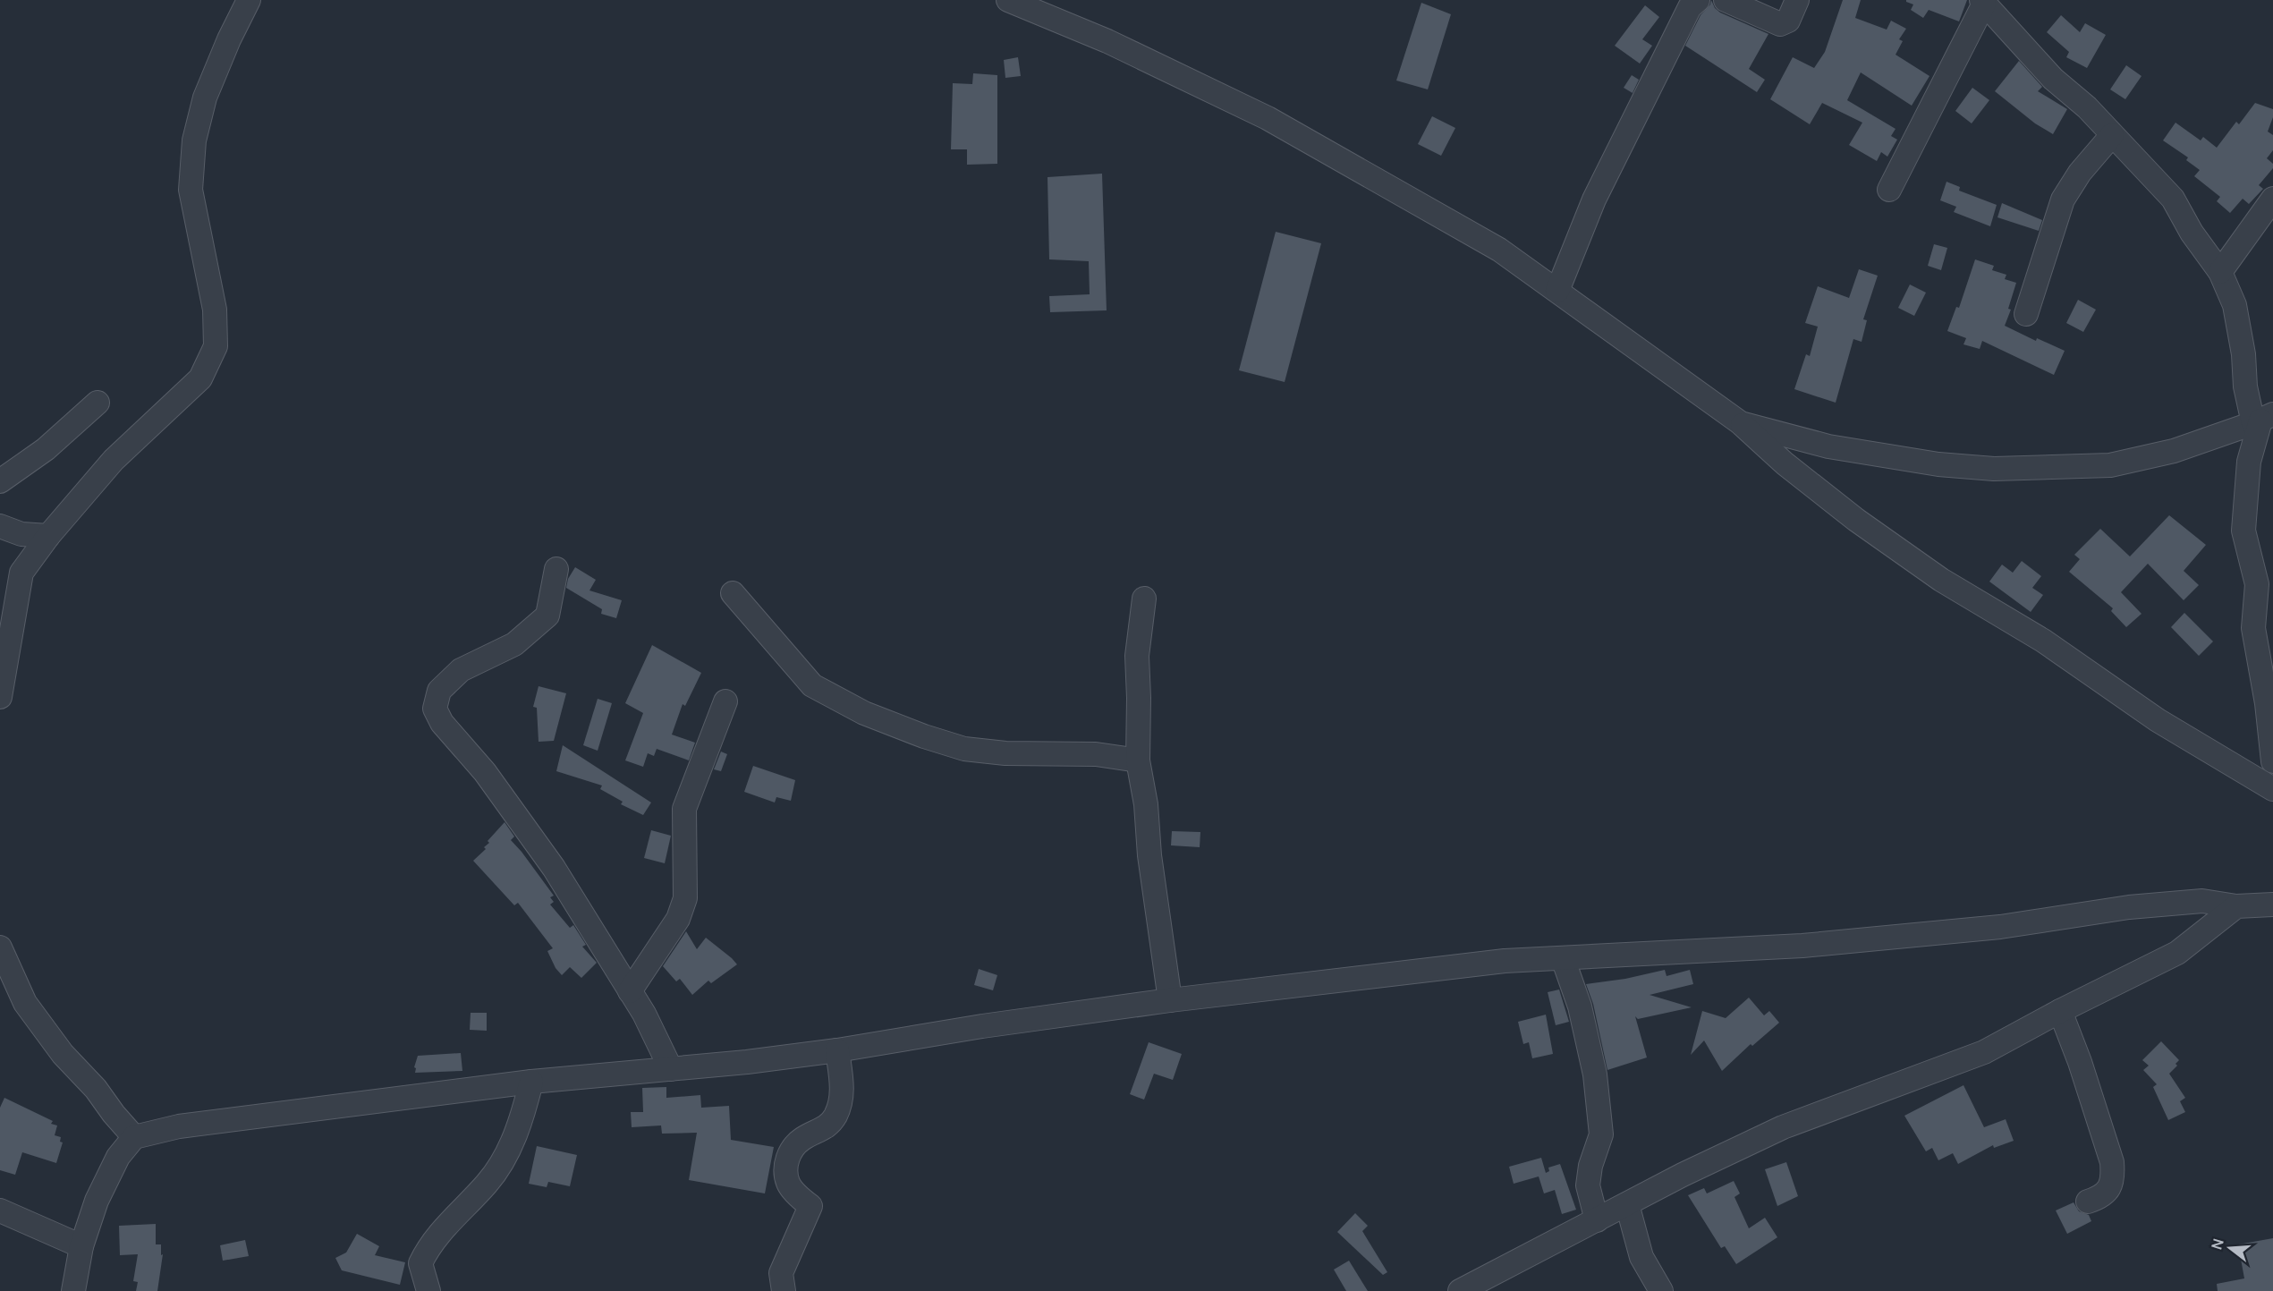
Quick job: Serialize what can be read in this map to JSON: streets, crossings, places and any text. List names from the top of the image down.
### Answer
{
  "north": "left"
}
